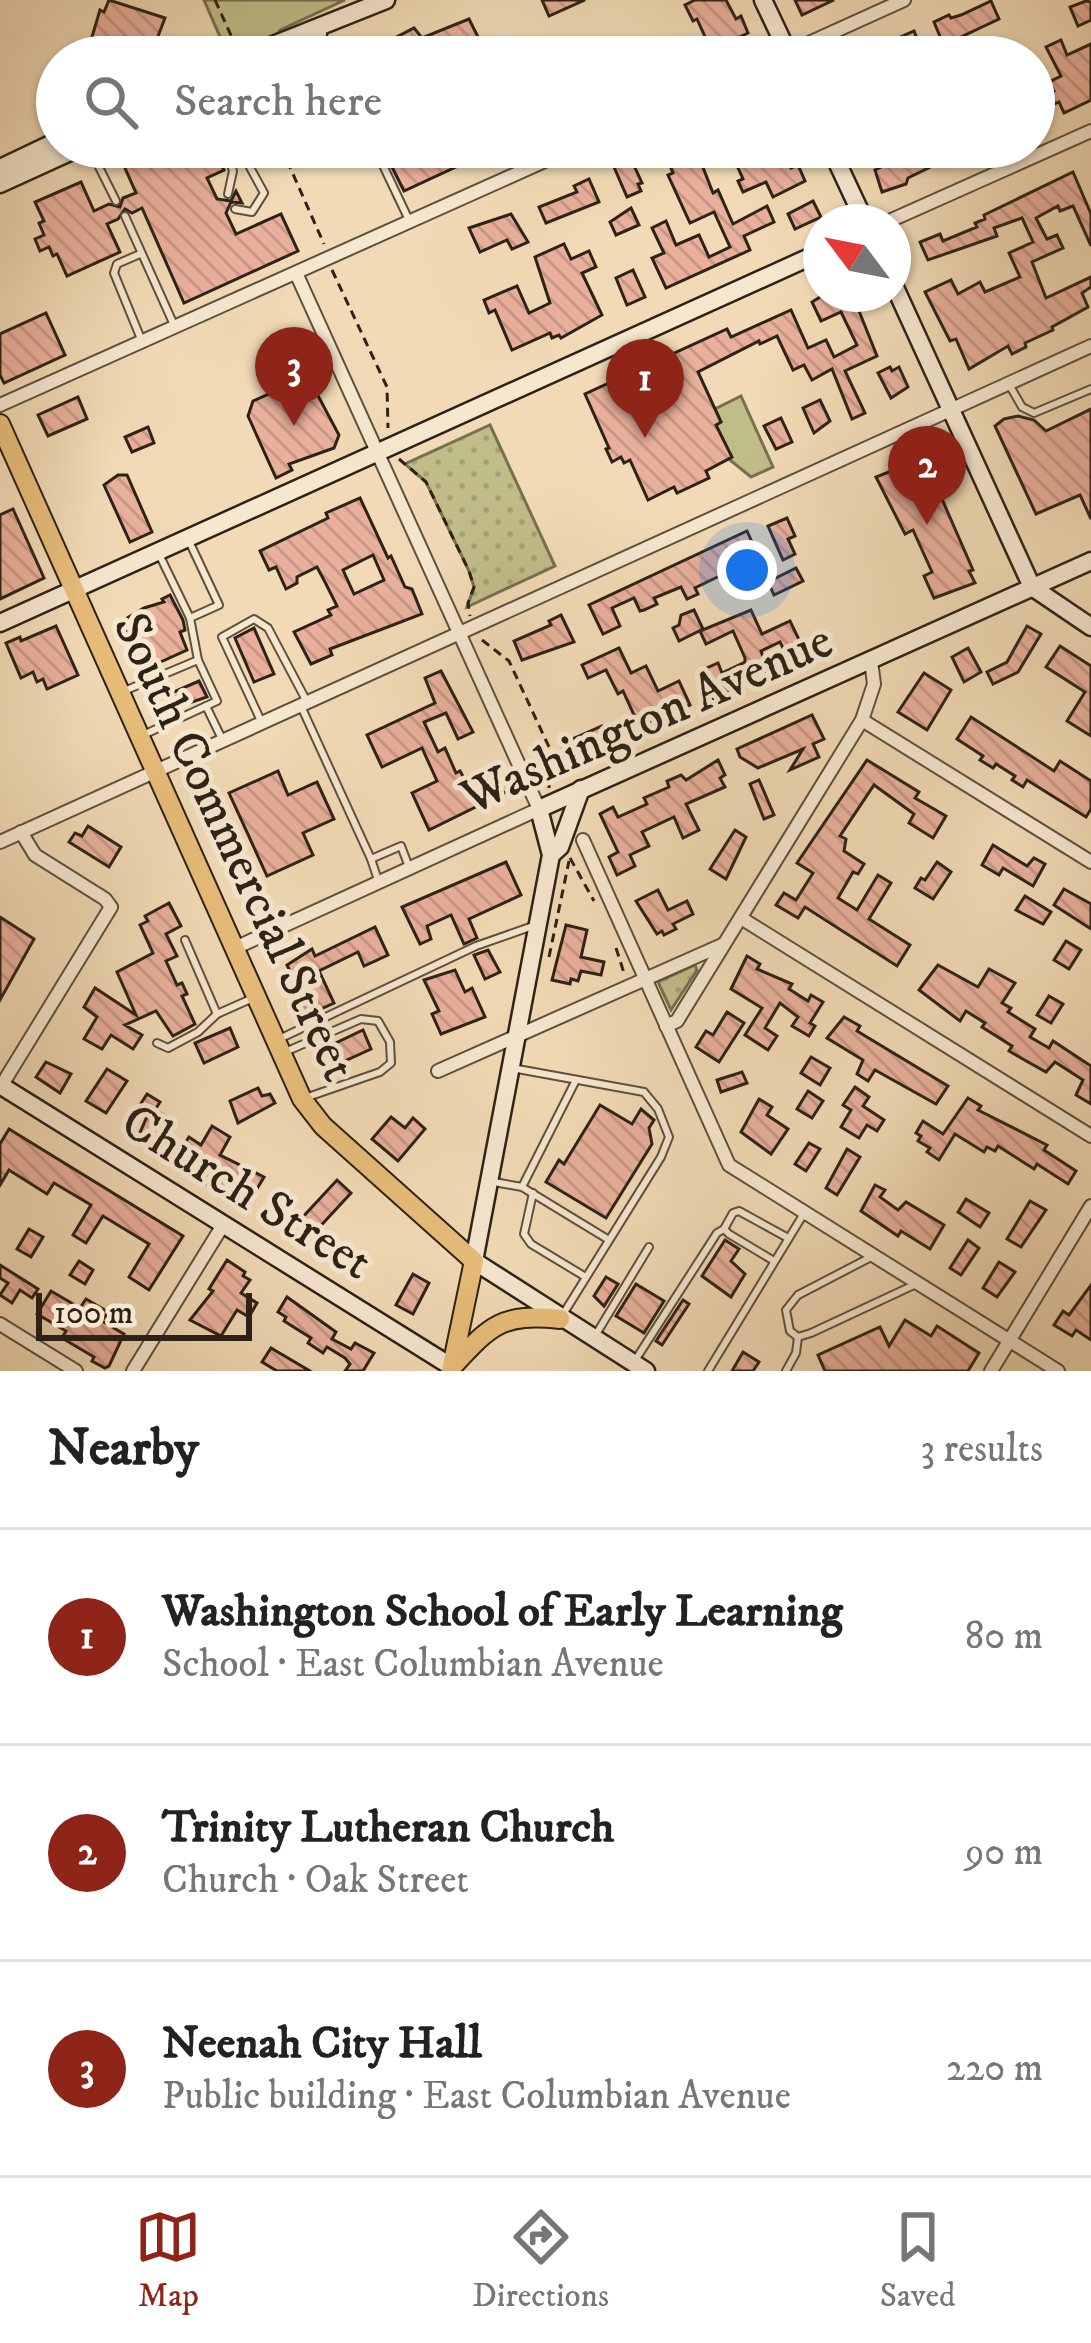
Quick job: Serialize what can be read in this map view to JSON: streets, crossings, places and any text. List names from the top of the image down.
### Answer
{
  "streets": {
    "main road": ["Washington Avenue", "South Commercial Street", "Church Street"]
  },
  "crossings": [
    ["Washington Avenue", "South Commercial Street"]
  ],
  "scale_bar": "100 m",
  "north": "top left",
  "page": {
    "search": "Search here",
    "pins": ["3", "1", "2"],
    "scale": "100 m",
    "heading": ["Nearby", "3 results"],
    "list": [
      {
        "mark": "1",
        "name": "Washington School of Early Learning",
        "note": "School · East Columbian Avenue",
        "value": "80 m"
      },
      {
        "mark": "2",
        "name": "Trinity Lutheran Church",
        "note": "Church · Oak Street",
        "value": "90 m"
      },
      {
        "mark": "3",
        "name": "Neenah City Hall",
        "note": "Public building · East Columbian Avenue",
        "value": "220 m"
      }
    ],
    "nav": ["Map", "Directions", "Saved"]
  }
}
